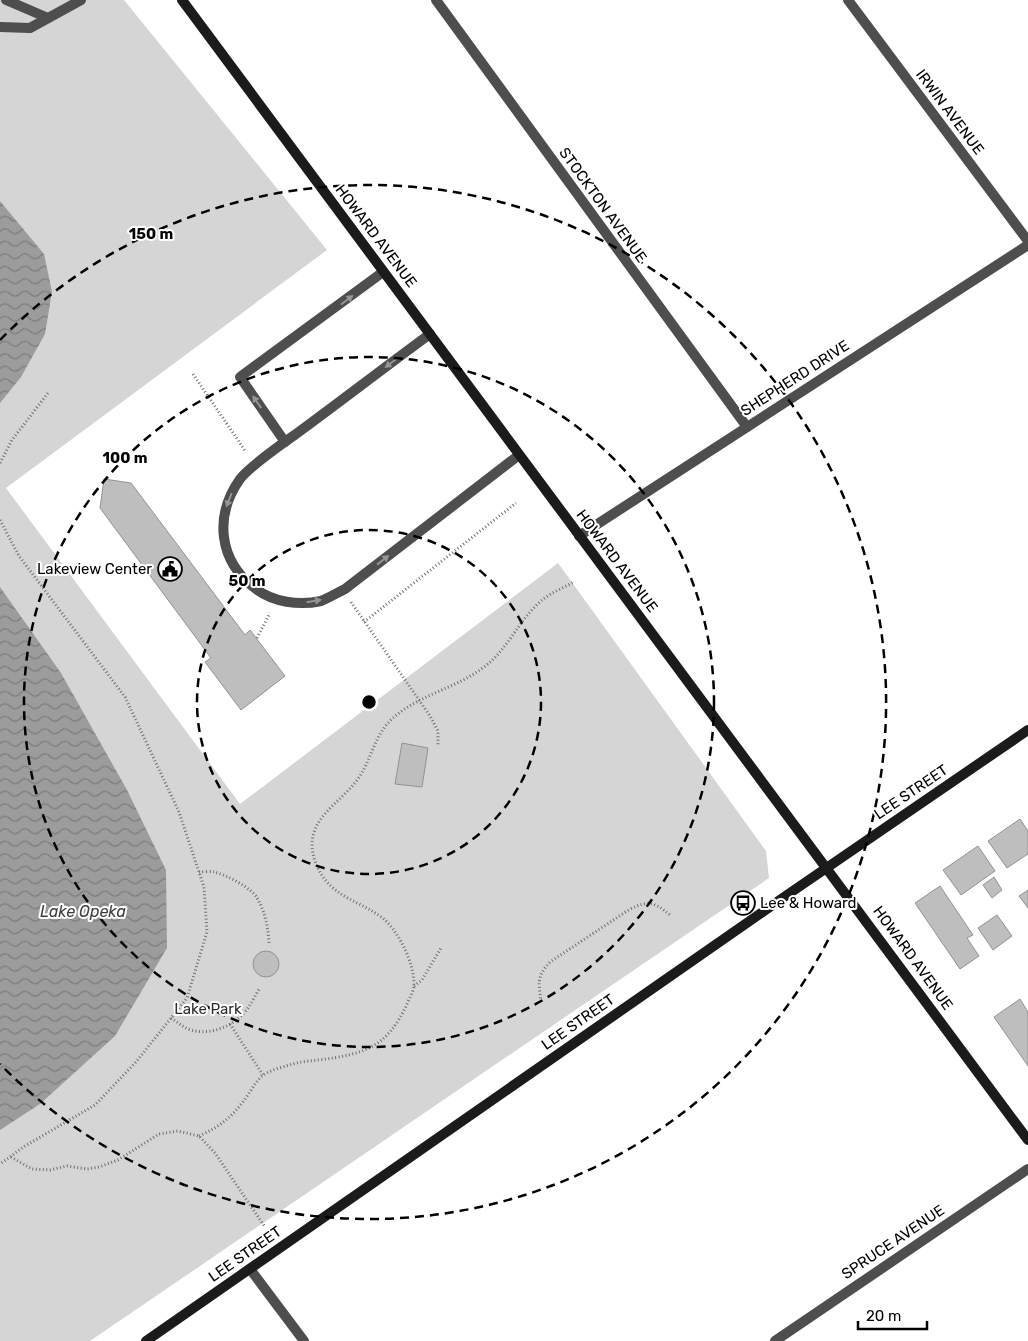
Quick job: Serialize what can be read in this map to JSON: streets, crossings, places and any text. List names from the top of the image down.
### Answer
{
  "streets": {
    "street": [
      "IRWIN AVENUE",
      "STOCKTON AVENUE",
      "HOWARD AVENUE",
      "SHEPHERD DRIVE",
      "LEE STREET",
      "SPRUCE AVENUE"
    ]
  },
  "crossings": [
    ["IRWIN AVENUE", "SHEPHERD DRIVE"],
    ["STOCKTON AVENUE", "SHEPHERD DRIVE"],
    ["HOWARD AVENUE", "SHEPHERD DRIVE"],
    ["HOWARD AVENUE", "LEE STREET"]
  ],
  "water": ["Lake Opeka"],
  "parks": ["Lake Park"],
  "places": {
    "public building": ["Lakeview Center"],
    "bus stop": ["Lee & Howard"]
  },
  "scale_bar": "20 m",
  "rings": ["150 m", "100 m", "50 m"]
}
